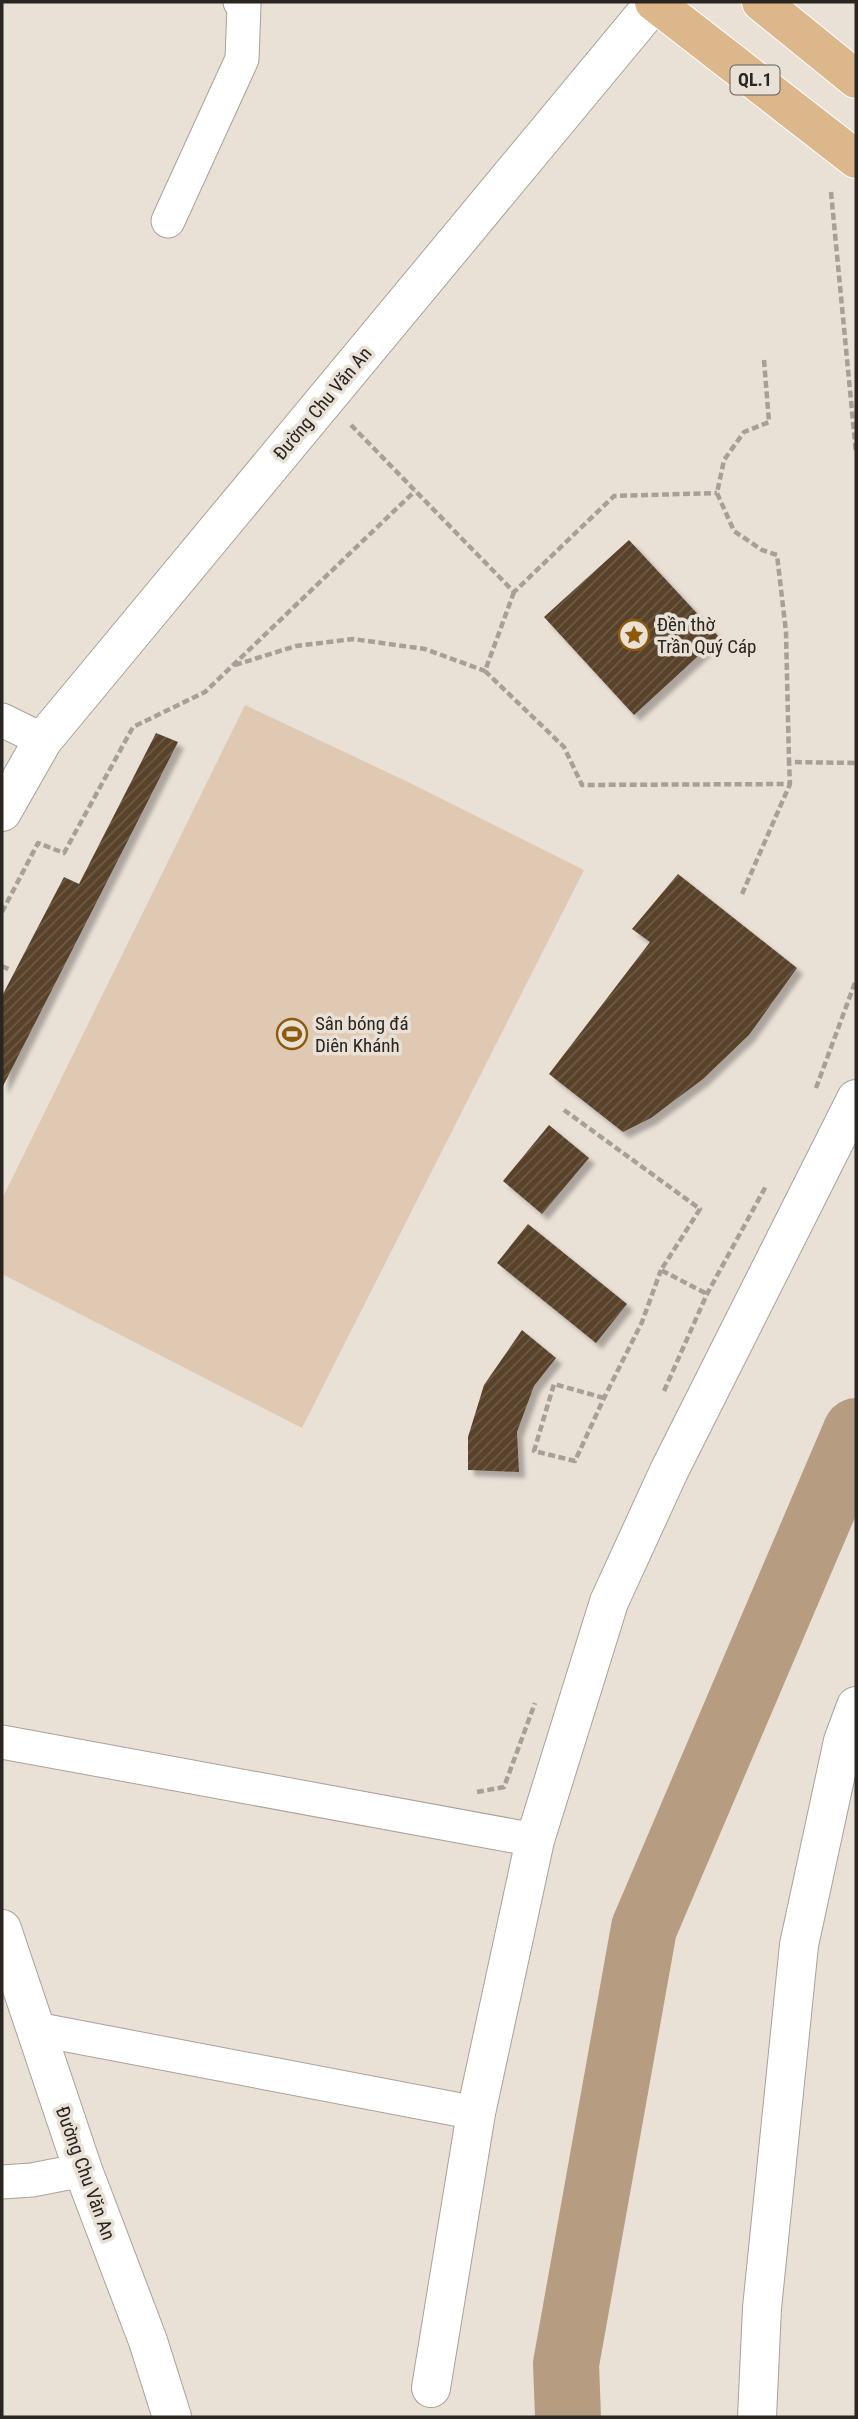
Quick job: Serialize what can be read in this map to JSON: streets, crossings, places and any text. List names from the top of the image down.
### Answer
{
  "streets": {
    "main road": ["QL.1"],
    "street": ["Đường Chu Văn An"]
  },
  "crossings": [
    ["QL.1", "Đường Chu Văn An"]
  ],
  "places": {
    "place": ["Đền thờ Trần Quý Cáp"],
    "sports": ["Sân bóng đá Diên Khánh"]
  }
}
